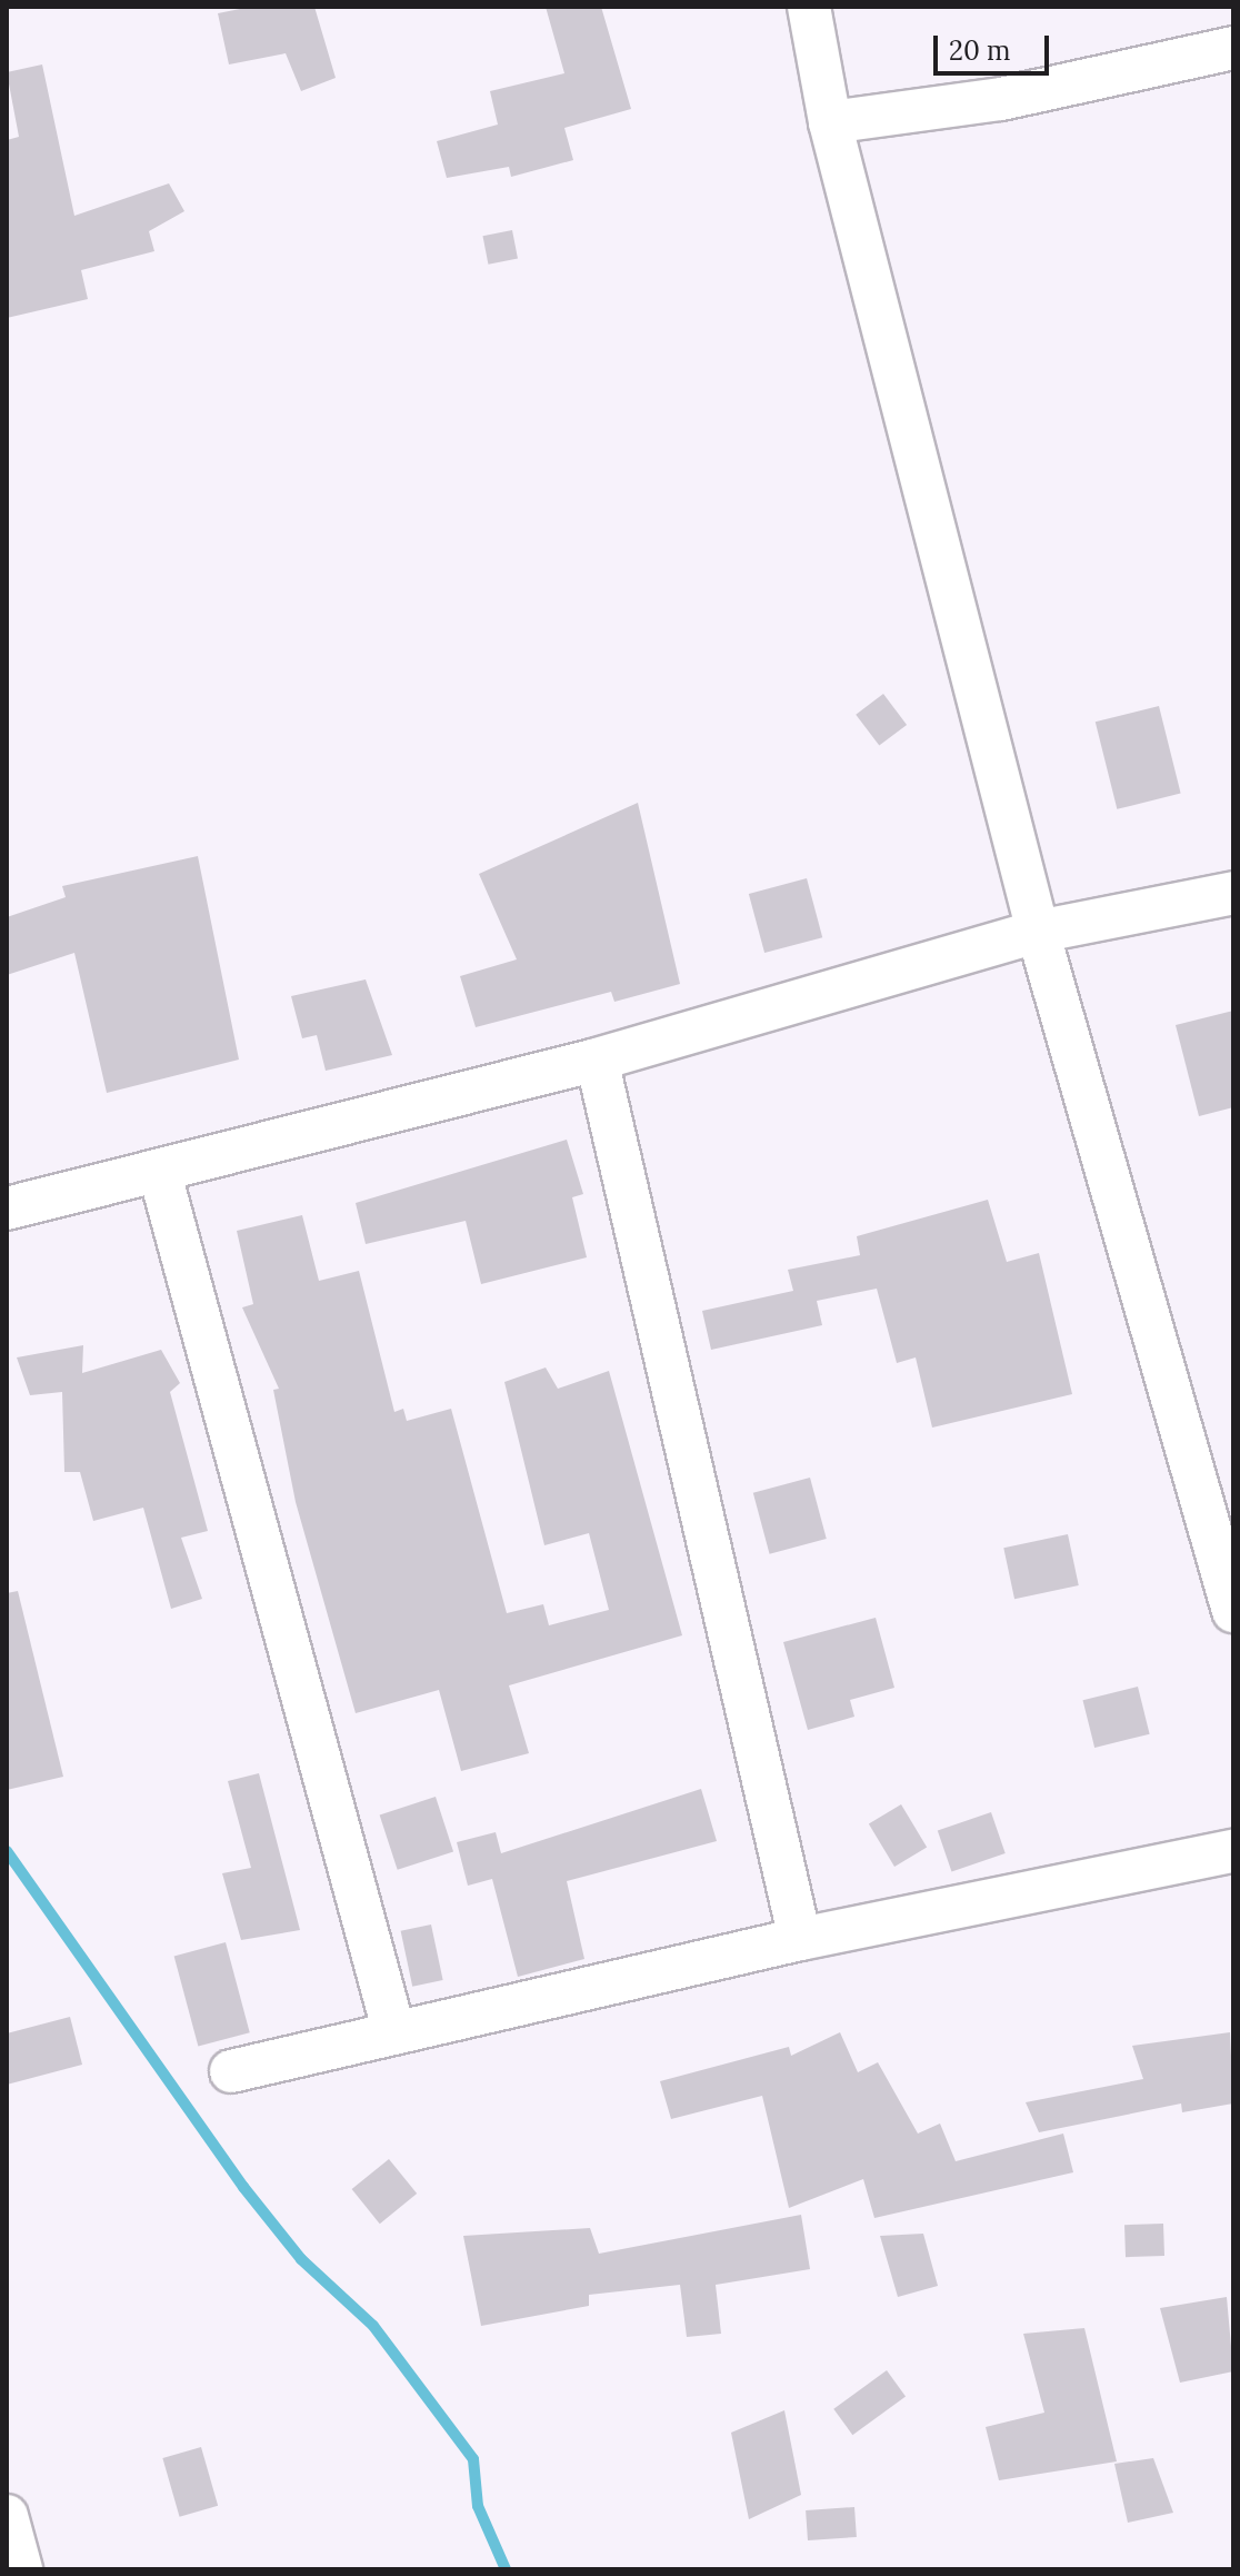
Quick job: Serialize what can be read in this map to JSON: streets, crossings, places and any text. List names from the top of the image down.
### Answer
{
  "scale_bar": "20 m"
}
